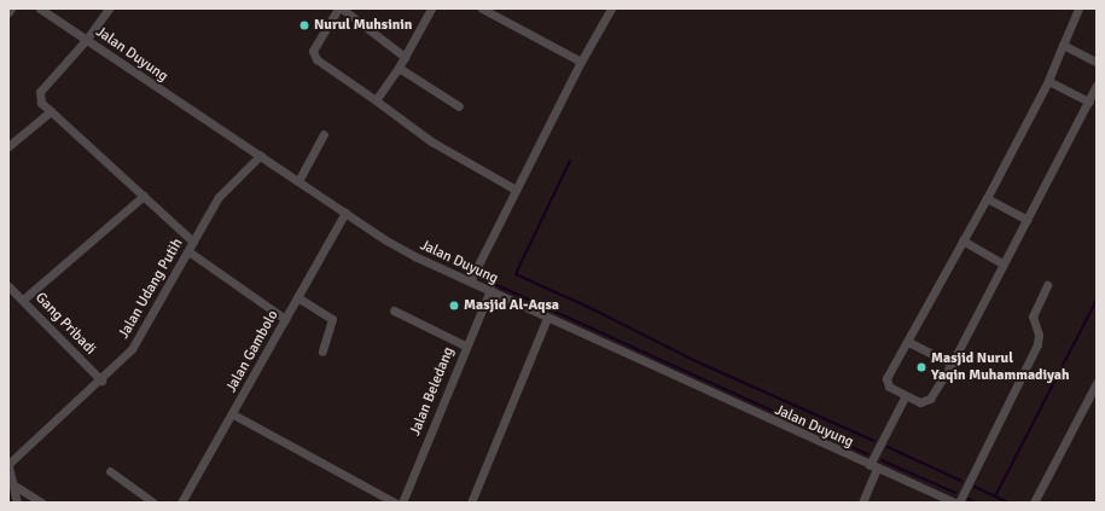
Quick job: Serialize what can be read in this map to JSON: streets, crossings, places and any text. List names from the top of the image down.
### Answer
{
  "streets": {
    "street": [
      "Jalan Duyung",
      "Jalan Udang Putih",
      "Gang Pribadi",
      "Jalan Gambolo",
      "Jalan Beledang"
    ]
  },
  "crossings": [
    ["Jalan Duyung", "Jalan Udang Putih"],
    ["Jalan Duyung", "Jalan Gambolo"],
    ["Jalan Duyung", "Jalan Beledang"],
    ["Jalan Udang Putih", "Gang Pribadi"]
  ],
  "places": ["Nurul Muhsinin", "Masjid Al-Aqsa", "Masjid Nurul Yaqin Muhammadiyah"]
}
